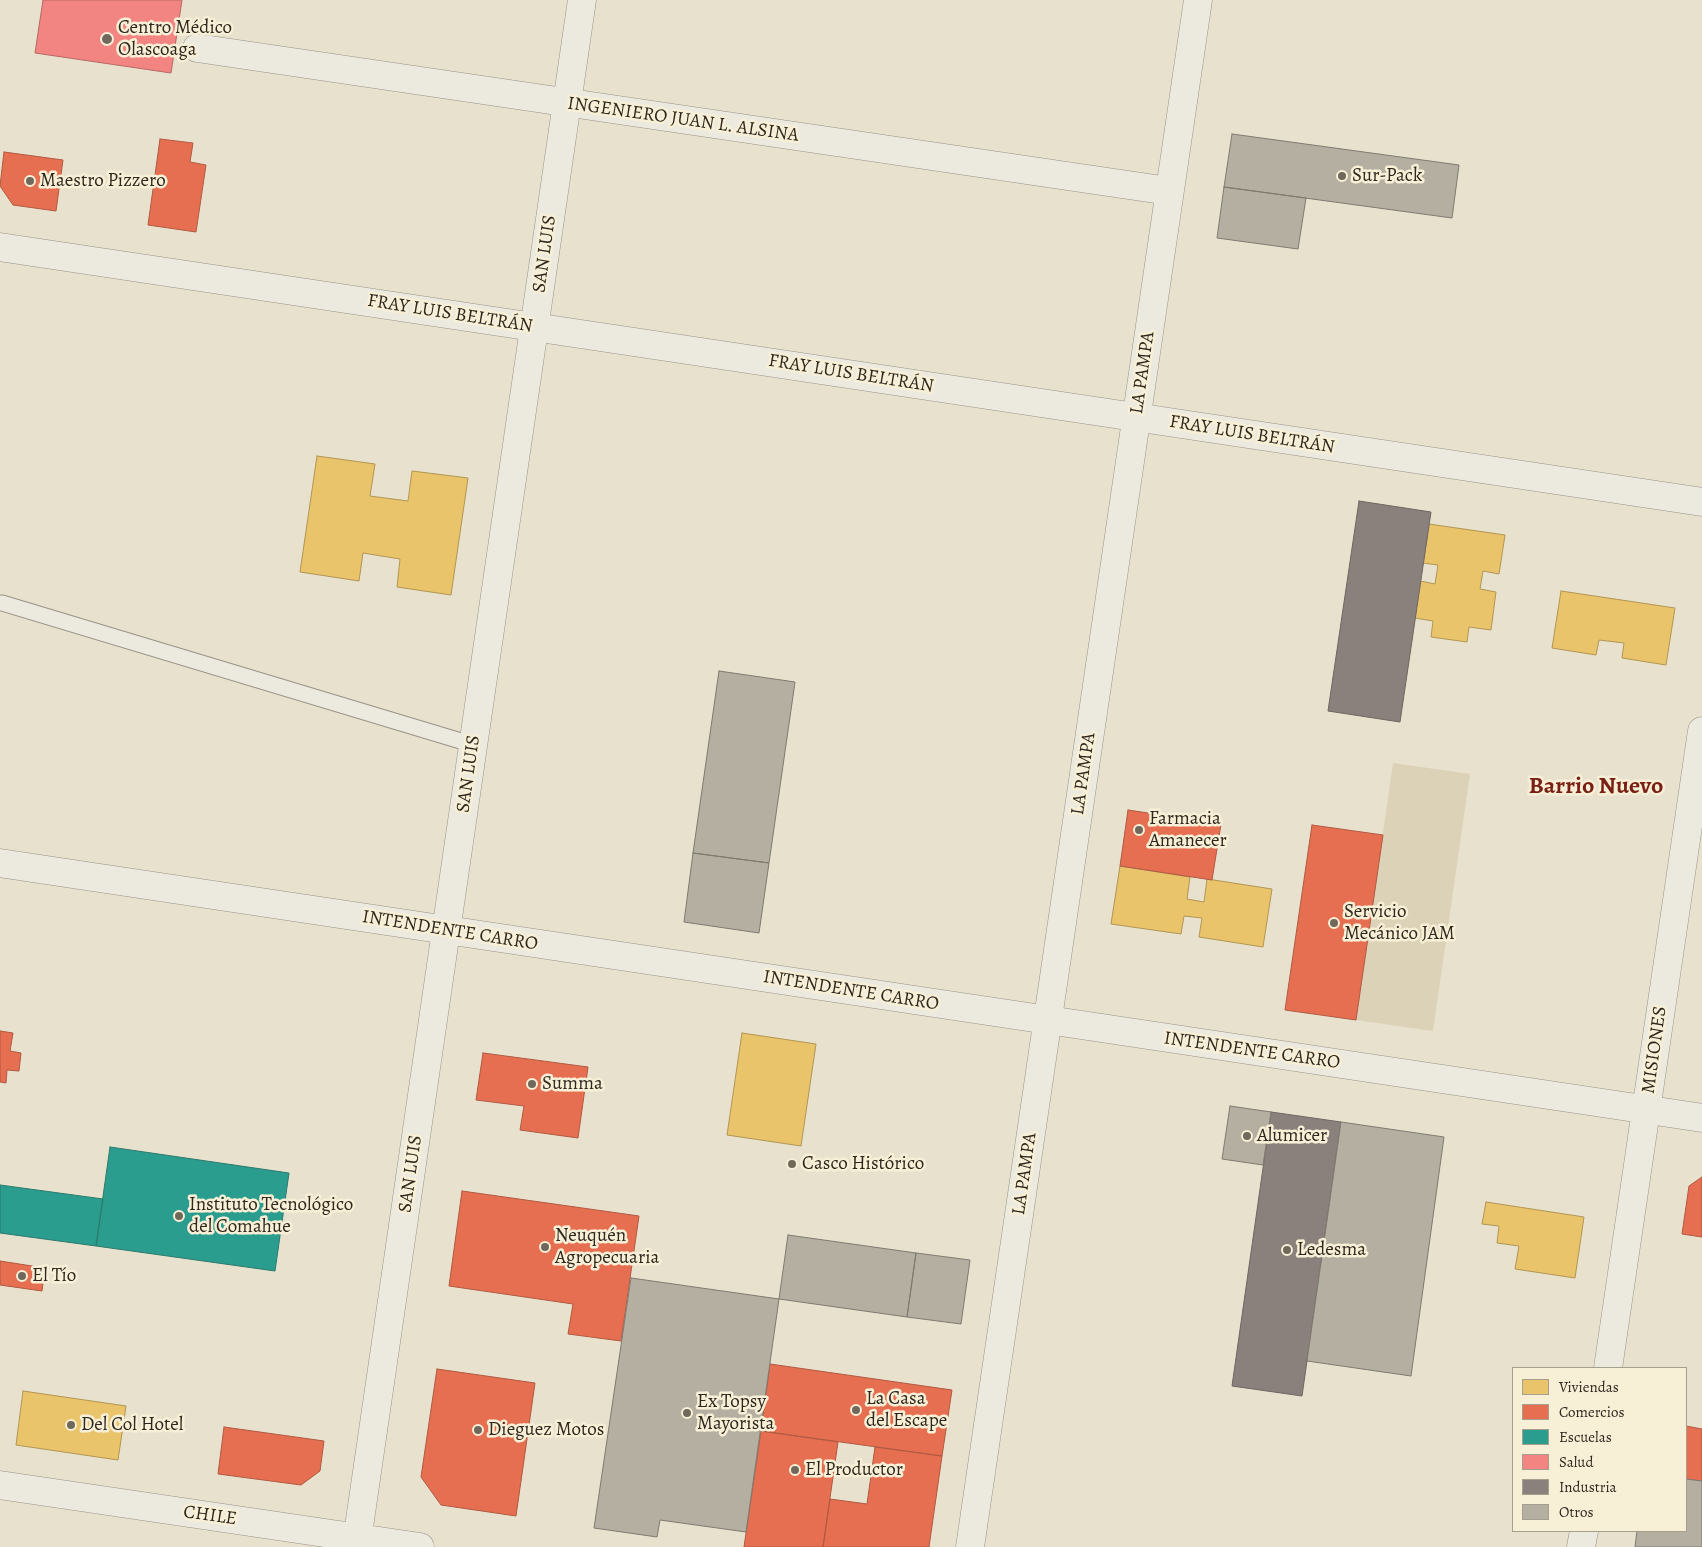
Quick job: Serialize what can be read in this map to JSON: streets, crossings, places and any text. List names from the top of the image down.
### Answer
{
  "streets": {
    "street": [
      "INGENIERO JUAN L. ALSINA",
      "SAN LUIS",
      "FRAY LUIS BELTRÁN",
      "LA PAMPA",
      "INTENDENTE CARRO",
      "MISIONES",
      "CHILE"
    ]
  },
  "crossings": [
    ["INGENIERO JUAN L. ALSINA", "SAN LUIS"],
    ["INGENIERO JUAN L. ALSINA", "LA PAMPA"],
    ["SAN LUIS", "FRAY LUIS BELTRÁN"],
    ["SAN LUIS", "INTENDENTE CARRO"],
    ["SAN LUIS", "CHILE"],
    ["FRAY LUIS BELTRÁN", "LA PAMPA"],
    ["LA PAMPA", "INTENDENTE CARRO"],
    ["INTENDENTE CARRO", "MISIONES"]
  ],
  "districts": ["Barrio Nuevo"],
  "places": [
    "Centro Médico Olascoaga",
    "Sur-Pack",
    "Maestro Pizzero",
    "Farmacia Amanecer",
    "Servicio Mecánico JAM",
    "Summa",
    "Alumicer",
    "Casco Histórico",
    "Instituto Tecnológico del Comahue",
    "Neuquén Agropecuaria",
    "Ledesma",
    "El Tío",
    "La Casa del Escape",
    "Ex Topsy Mayorista",
    "Del Col Hotel",
    "Dieguez Motos",
    "El Productor"
  ],
  "legend": [
    "Viviendas",
    "Comercios",
    "Escuelas",
    "Salud",
    "Industria",
    "Otros"
  ]
}
